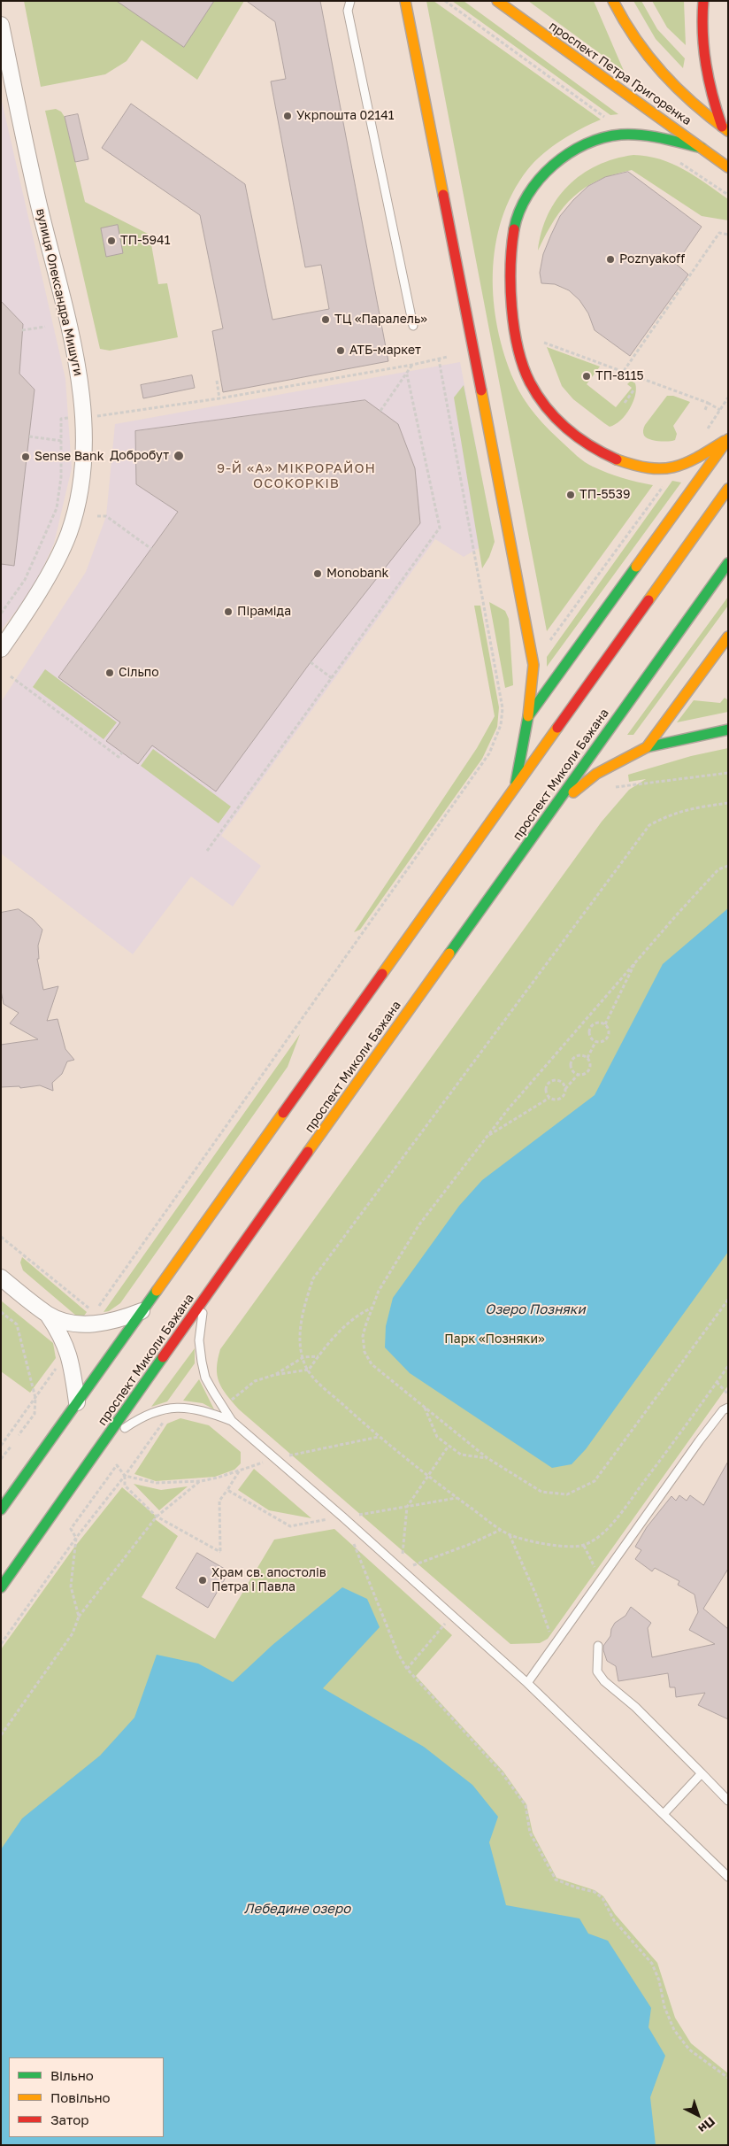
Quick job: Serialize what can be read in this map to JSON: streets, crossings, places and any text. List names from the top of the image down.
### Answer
{
  "streets": {
    "main road": ["проспект Петра Григоренка", "проспект Миколи Бажана"],
    "street": ["вулиця Олександра Мишуги"]
  },
  "districts": ["9-Й «А» МІКРОРАЙОН ОСОКОРКІВ"],
  "water": ["Озеро Позняки", "Лебедине озеро"],
  "parks": ["Парк «Позняки»"],
  "places": [
    "Укрпошта 02141",
    "ТП-5941",
    "Poznyakoff",
    "ТЦ «Паралель»",
    "АТБ-маркет",
    "ТП-8115",
    "Добробут",
    "Sense Bank",
    "ТП-5539",
    "Monobank",
    "Піраміда",
    "Сільпо",
    "Храм св. апостолів Петра і Павла"
  ],
  "legend": ["Вільно", "Повільно", "Затор"],
  "north": "bottom right"
}
